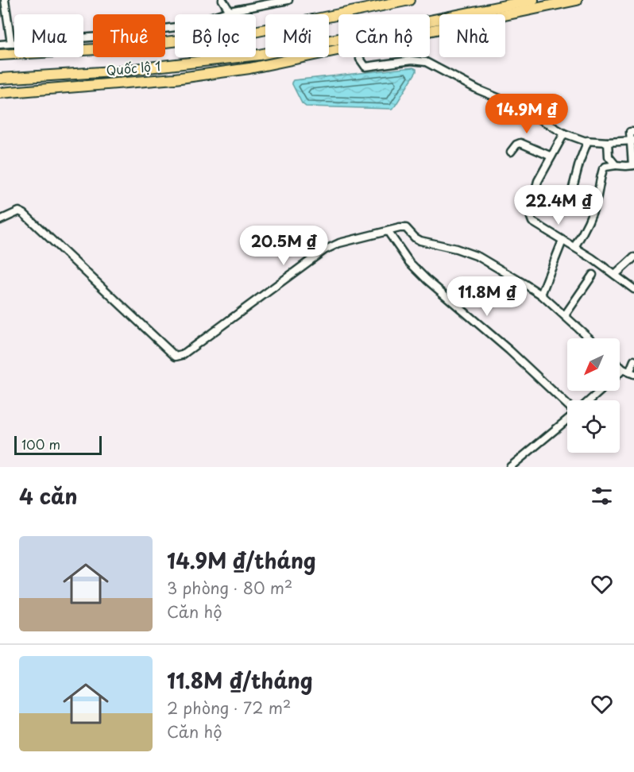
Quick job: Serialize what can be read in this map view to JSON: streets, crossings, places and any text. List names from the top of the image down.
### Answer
{
  "streets": {
    "highway": ["Quốc lộ 1"]
  },
  "scale_bar": "100 m",
  "north": "bottom left",
  "page": {
    "chip": [
      "Mua",
      "Thuê",
      "Bộ lọc",
      "Mới",
      "Căn hộ",
      "Nhà"
    ],
    "price": [
      "14.9M ₫",
      "22.4M ₫",
      "20.5M ₫",
      "11.8M ₫"
    ],
    "scale": "100 m",
    "heading": "4 căn",
    "list": [
      {
        "name": "14.9M ₫/tháng",
        "note": "3 phòng · 80 m² · Căn hộ"
      },
      {
        "name": "11.8M ₫/tháng",
        "note": "2 phòng · 72 m² · Căn hộ"
      }
    ]
  }
}
